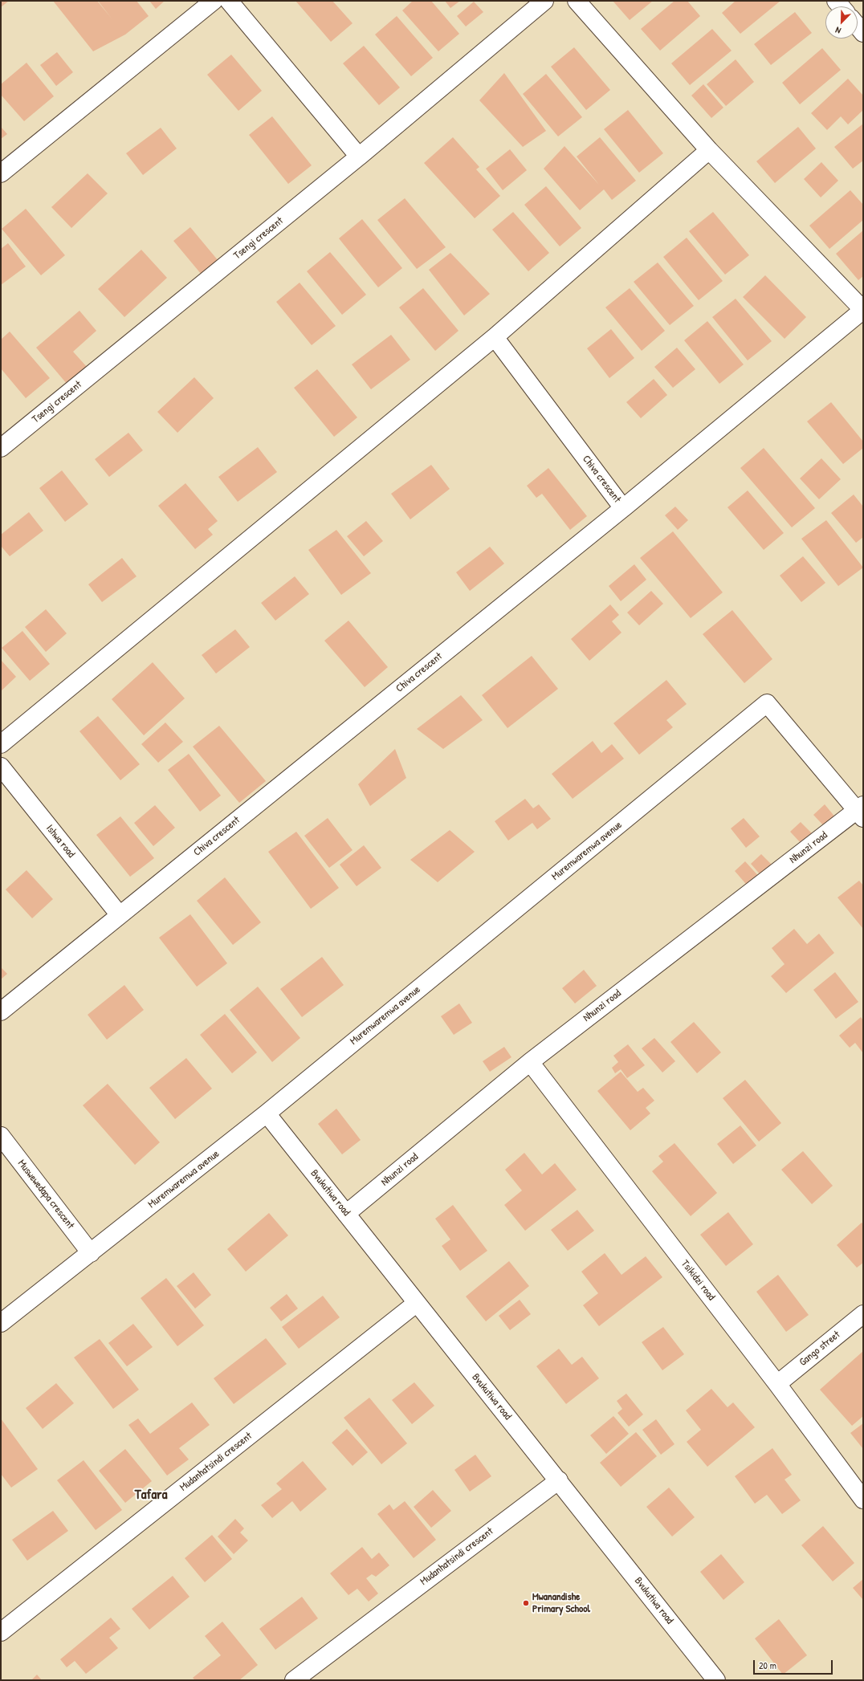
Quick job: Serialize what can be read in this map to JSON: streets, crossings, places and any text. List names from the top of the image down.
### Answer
{
  "streets": {
    "street": [
      "Tsengi crescent",
      "Chiva crescent",
      "Ishwa road",
      "Nhunzi road",
      "Muremwaremwa avenue",
      "Bvukutiwa road",
      "Muswewedapa crescent",
      "Tsikidzi road",
      "Gango street",
      "Mudanhatsindi crescent"
    ]
  },
  "crossings": [
    ["Chiva crescent", "Ishwa road"],
    ["Nhunzi road", "Muremwaremwa avenue"],
    ["Nhunzi road", "Bvukutiwa road"],
    ["Nhunzi road", "Tsikidzi road"],
    ["Muremwaremwa avenue", "Bvukutiwa road"],
    ["Muremwaremwa avenue", "Muswewedapa crescent"],
    ["Bvukutiwa road", "Mudanhatsindi crescent"],
    ["Tsikidzi road", "Gango street"]
  ],
  "districts": ["Tafara"],
  "places": ["Mwanandishe Primary School"],
  "scale_bar": "20 m",
  "north": "bottom left"
}
